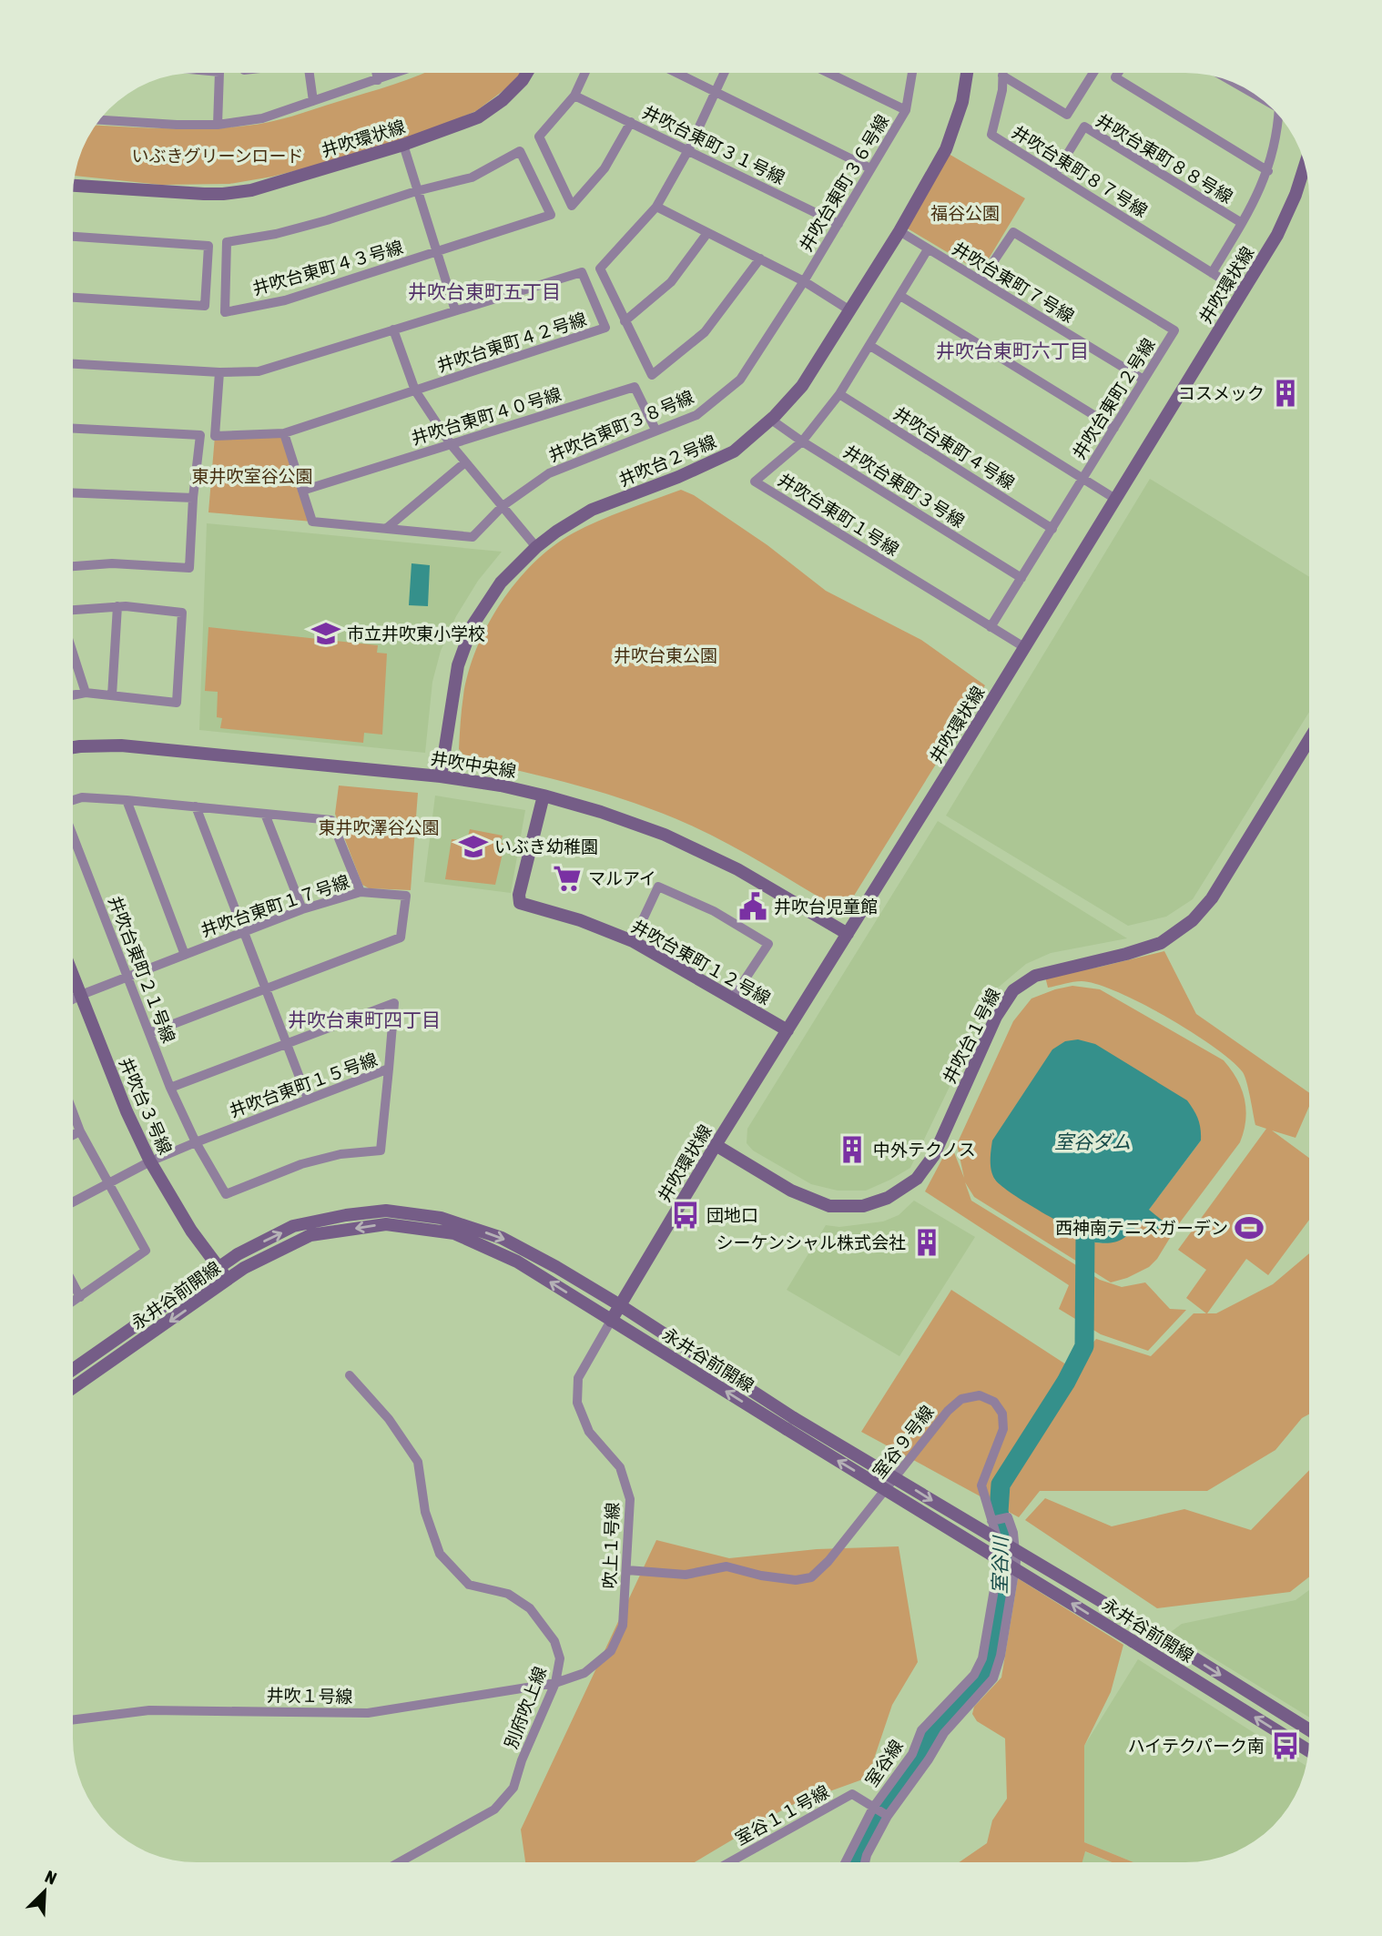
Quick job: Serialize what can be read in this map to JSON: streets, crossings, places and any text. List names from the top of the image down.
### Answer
{
  "streets": {
    "street": [
      "井吹環状線",
      "井吹台東町３１号線",
      "井吹台東町８８号線",
      "井吹台東町８７号線",
      "井吹台東町３６号線",
      "井吹台東町４３号線",
      "井吹台東町７号線",
      "井吹台東町４２号線",
      "井吹台東町２号線",
      "井吹台東町４０号線",
      "井吹台東町３８号線",
      "井吹台東町４号線",
      "井吹台２号線",
      "井吹台東町３号線",
      "井吹台東町１号線",
      "井吹中央線",
      "井吹台東町１７号線",
      "井吹台東町１２号線",
      "井吹台東町２１号線",
      "井吹台１号線",
      "井吹台東町１５号線",
      "井吹台３号線",
      "永井谷前開線",
      "室谷９号線",
      "吹上１号線",
      "井吹１号線",
      "別府吹上線",
      "室谷線",
      "室谷１１号線"
    ]
  },
  "crossings": [
    ["井吹環状線", "井吹台東町８７号線"],
    ["井吹環状線", "井吹台東町１号線"],
    ["井吹環状線", "井吹中央線"],
    ["井吹環状線", "井吹台東町１２号線"],
    ["井吹環状線", "井吹台１号線"],
    ["井吹環状線", "永井谷前開線"],
    ["井吹環状線", "吹上１号線"],
    ["井吹台東町３１号線", "井吹台東町３６号線"],
    ["井吹台東町８８号線", "井吹台東町８７号線"],
    ["井吹台東町３６号線", "井吹台東町３８号線"],
    ["井吹台東町７号線", "井吹台東町２号線"],
    ["井吹台東町７号線", "井吹台２号線"],
    ["井吹台東町７号線", "井吹台東町１号線"],
    ["井吹台東町４２号線", "井吹台東町３８号線"],
    ["井吹台東町２号線", "井吹台東町４号線"],
    ["井吹台東町２号線", "井吹台東町３号線"],
    ["井吹台東町２号線", "井吹台東町１号線"],
    ["井吹台東町４０号線", "井吹台東町３８号線"],
    ["井吹台東町４号線", "井吹台東町１号線"],
    ["井吹台２号線", "井吹台東町３号線"],
    ["井吹台２号線", "井吹中央線"],
    ["井吹台東町３号線", "井吹台東町１号線"],
    ["井吹中央線", "井吹台東町１２号線"],
    ["井吹台東町１７号線", "井吹台東町２１号線"],
    ["井吹台東町１７号線", "井吹台３号線"],
    ["井吹台東町２１号線", "井吹台東町１５号線"],
    ["井吹台東町１５号線", "井吹台３号線"],
    ["井吹台３号線", "永井谷前開線"],
    ["永井谷前開線", "吹上１号線"],
    ["室谷９号線", "吹上１号線"],
    ["室谷９号線", "室谷線"],
    ["吹上１号線", "井吹１号線"],
    ["吹上１号線", "別府吹上線"],
    ["井吹１号線", "別府吹上線"],
    ["室谷線", "室谷１１号線"]
  ],
  "districts": ["井吹台東町五丁目", "井吹台東町六丁目", "井吹台東町四丁目"],
  "water": ["室谷ダム", "室谷川"],
  "parks": [
    "いぶきグリーンロード",
    "福谷公園",
    "東井吹室谷公園",
    "井吹台東公園",
    "東井吹澤谷公園"
  ],
  "places": {
    "building": ["コスメック", "中外テクノス", "シーケンシャル株式会社"],
    "school or university": ["市立井吹東小学校", "いぶき幼稚園"],
    "supermarket": ["マルアイ"],
    "public building": ["井吹台児童館"],
    "bus stop": ["団地口", "ハイテクパーク南"],
    "sports": ["西神南テニスガーデン"]
  },
  "north": "top right"
}
